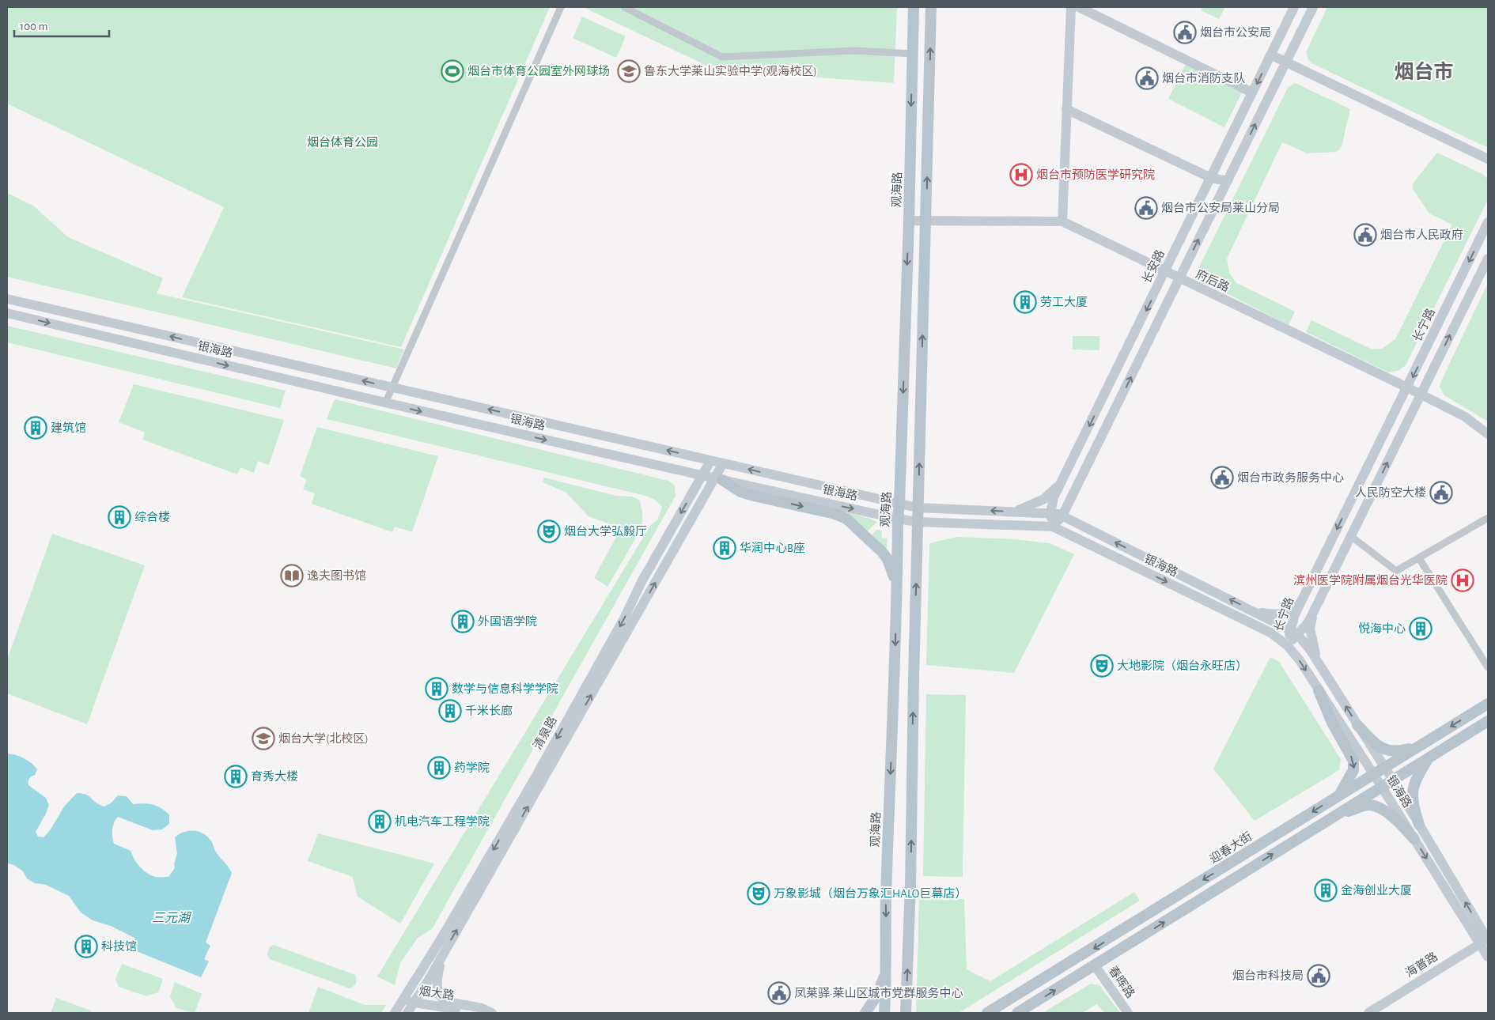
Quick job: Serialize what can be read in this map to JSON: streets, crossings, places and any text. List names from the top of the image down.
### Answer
{
  "streets": {
    "main road": [
      "观海路",
      "长安路",
      "府后路",
      "长宁路",
      "银海路",
      "清泉路",
      "迎春大街",
      "海普路",
      "春晖路",
      "烟大路"
    ]
  },
  "crossings": [
    ["观海路", "府后路"],
    ["观海路", "银海路"],
    ["长安路", "府后路"],
    ["长安路", "银海路"],
    ["府后路", "长宁路"],
    ["长宁路", "银海路"],
    ["银海路", "清泉路"],
    ["银海路", "迎春大街"],
    ["银海路", "海普路"],
    ["清泉路", "烟大路"]
  ],
  "districts": ["烟台市"],
  "water": ["三元湖"],
  "parks": ["烟台体育公园"],
  "places": {
    "public building": [
      "烟台市公安局",
      "烟台市消防支队",
      "烟台市公安局莱山分局",
      "烟台市人民政府",
      "烟台市政务服务中心",
      "人民防空大楼",
      "烟台市科技局",
      "凤莱驿·莱山区城市党群服务中心"
    ],
    "sports": ["烟台市体育公园室外网球场"],
    "school or university": ["鲁东大学莱山实验中学(观海校区)", "烟台大学(北校区)"],
    "hospital": ["烟台市预防医学研究院", "滨州医学院附属烟台光华医院"],
    "building": [
      "劳工大厦",
      "建筑馆",
      "综合楼",
      "华润中心B座",
      "外国语学院",
      "悦海中心",
      "数学与信息科学学院",
      "千米长廊",
      "药学院",
      "育秀大楼",
      "机电汽车工程学院",
      "金海创业大厦",
      "科技馆"
    ],
    "theatre": ["烟台大学弘毅厅", "大地影院（烟台永旺店）", "万象影城（烟台万象汇HALO巨幕店）"],
    "library": ["逸夫图书馆"]
  },
  "scale_bar": "100 m"
}
